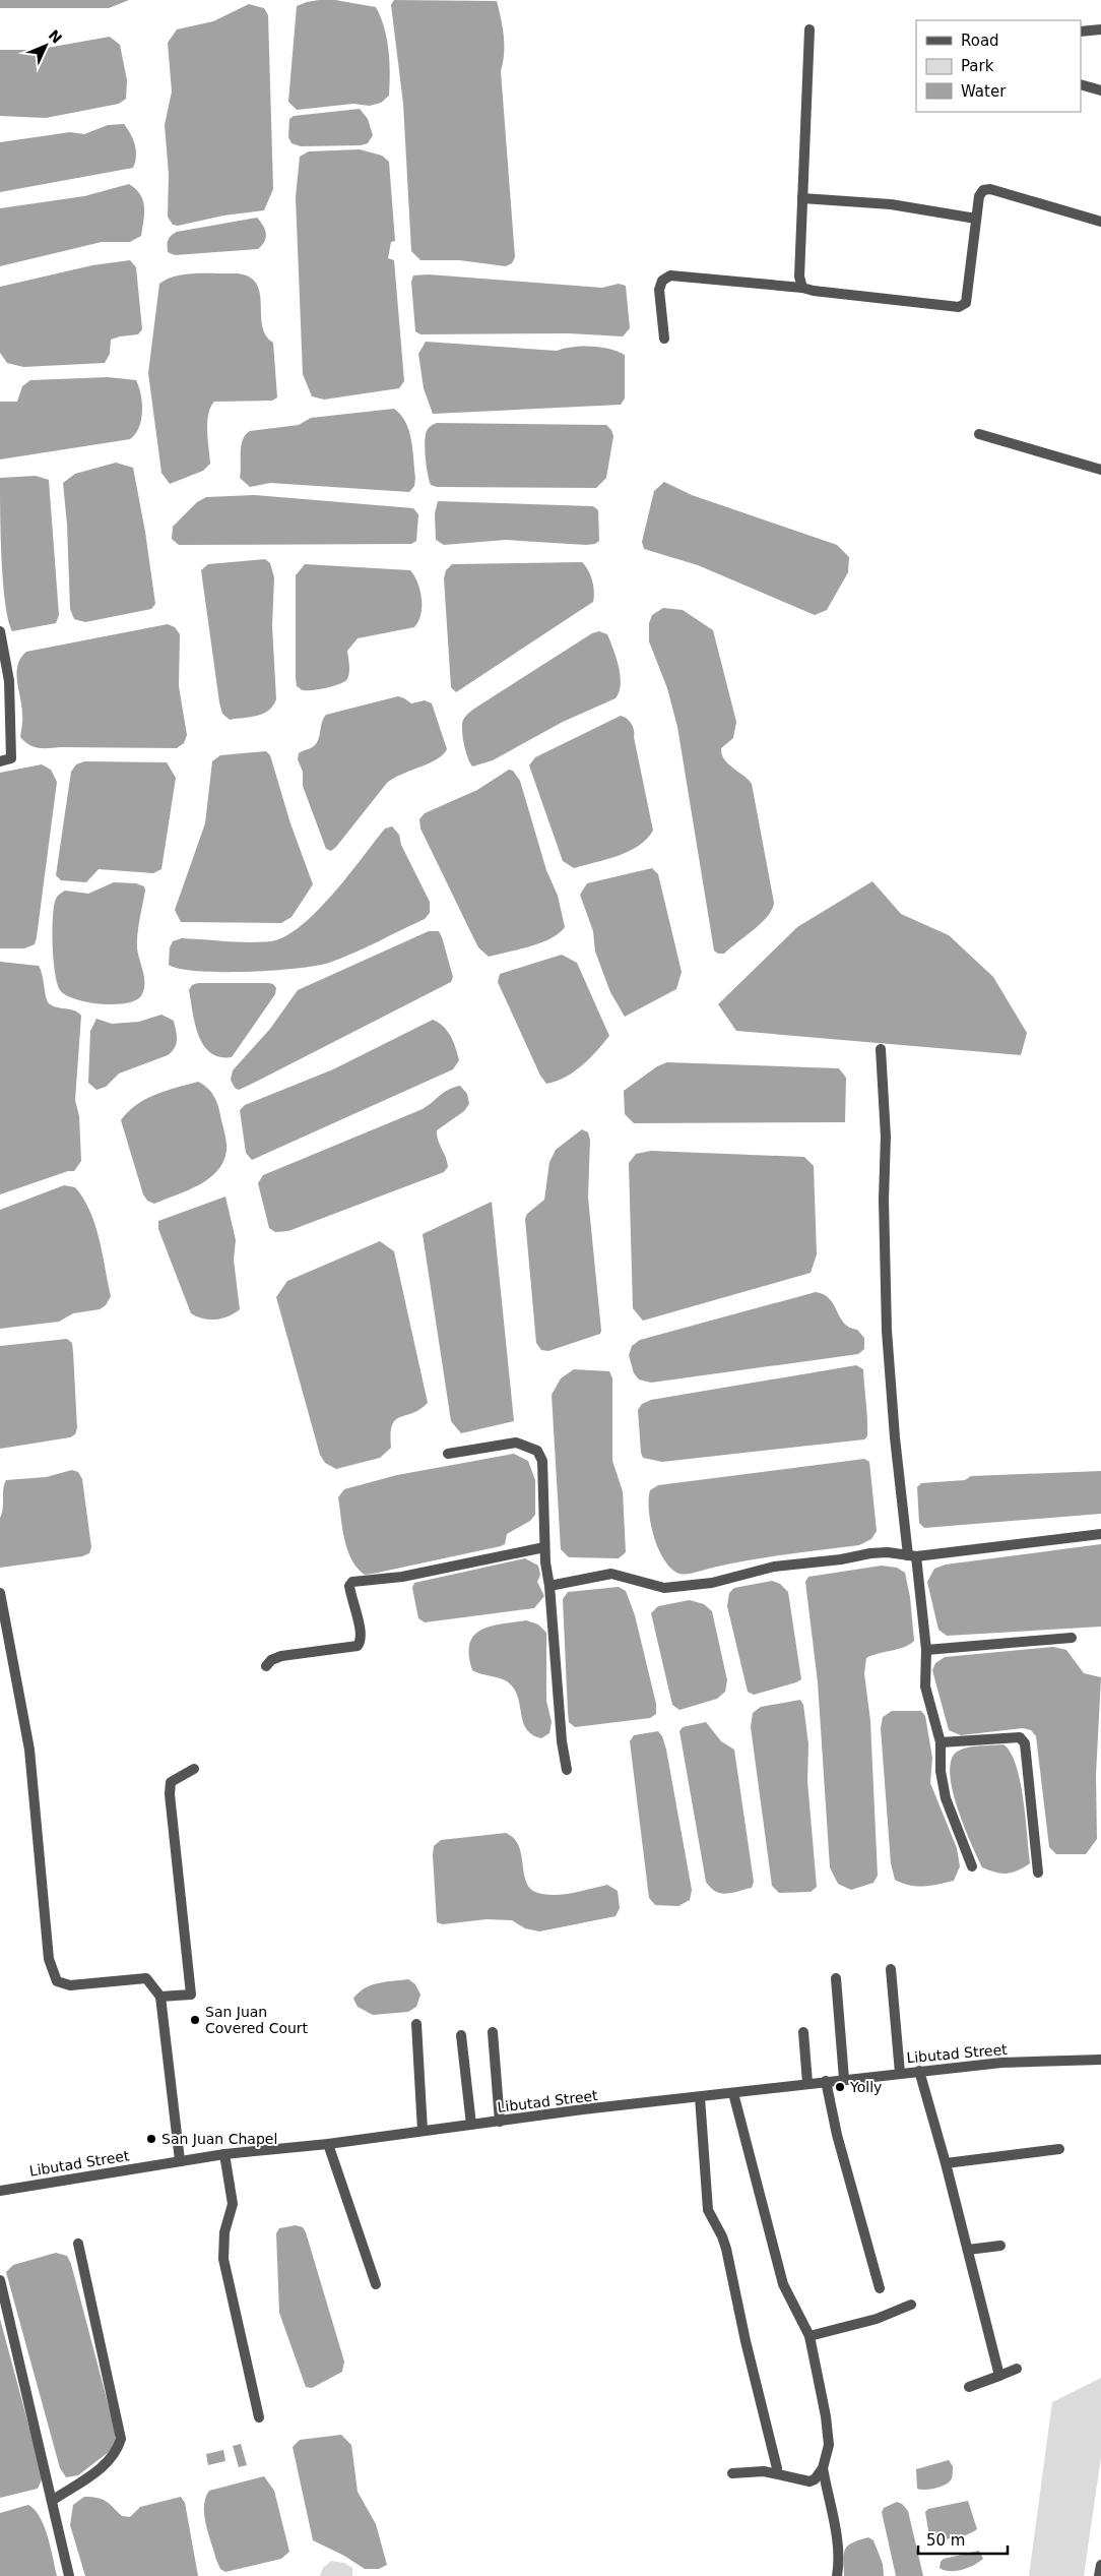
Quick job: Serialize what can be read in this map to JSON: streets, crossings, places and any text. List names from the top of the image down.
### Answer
{
  "streets": {
    "street": ["Libutad Street"]
  },
  "places": ["San Juan Covered Court", "Yolly", "San Juan Chapel"],
  "legend": ["Road", "Park", "Water"],
  "scale_bar": "50 m",
  "north": "top right"
}
